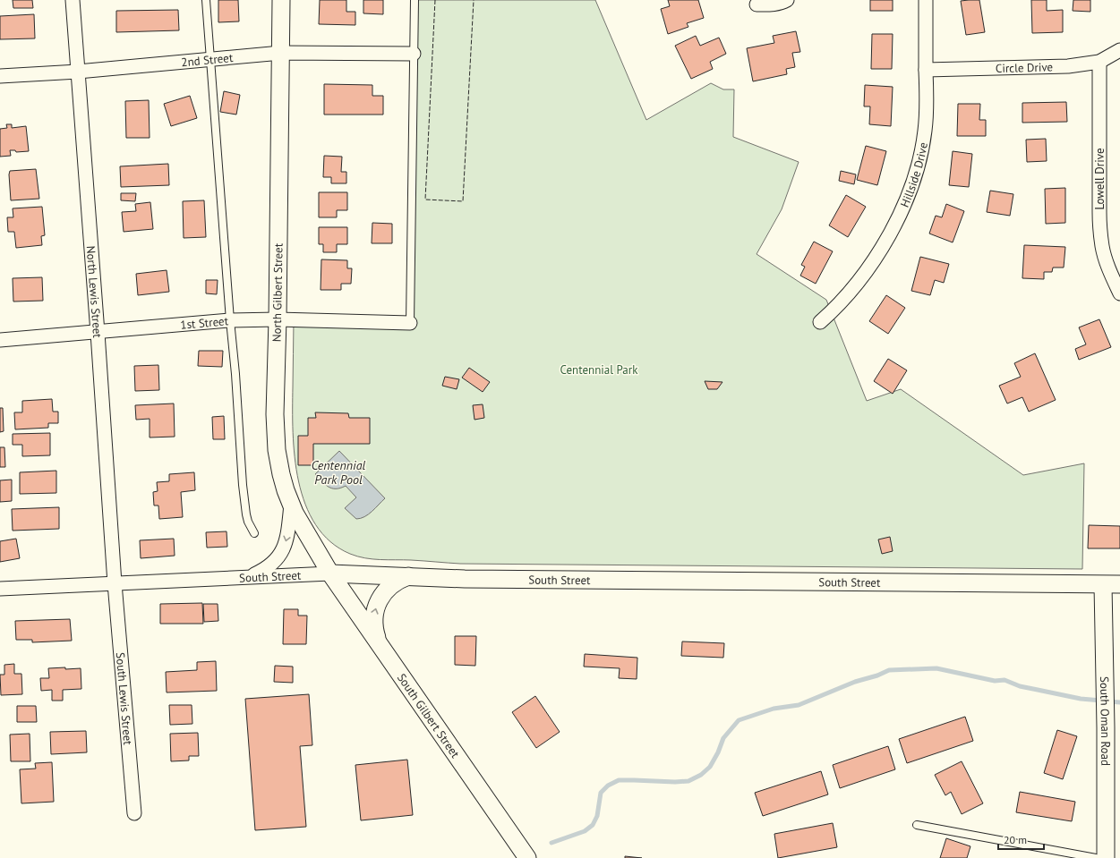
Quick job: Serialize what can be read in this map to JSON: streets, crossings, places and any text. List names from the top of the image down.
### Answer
{
  "streets": {
    "street": [
      "2nd Street",
      "Circle Drive",
      "Hillside Drive",
      "Lowell Drive",
      "North Lewis Street",
      "North Gilbert Street",
      "1st Street",
      "South Street",
      "South Lewis Street",
      "South Gilbert Street",
      "South Oman Road"
    ]
  },
  "crossings": [
    ["2nd Street", "North Lewis Street"],
    ["2nd Street", "North Gilbert Street"],
    ["Circle Drive", "Hillside Drive"],
    ["Circle Drive", "Lowell Drive"],
    ["North Lewis Street", "1st Street"],
    ["North Lewis Street", "South Street"],
    ["North Lewis Street", "South Lewis Street"],
    ["North Gilbert Street", "1st Street"],
    ["North Gilbert Street", "South Street"],
    ["North Gilbert Street", "South Gilbert Street"],
    ["South Street", "South Lewis Street"],
    ["South Street", "South Gilbert Street"],
    ["South Street", "South Oman Road"]
  ],
  "water": ["Centennial Park Pool"],
  "parks": ["Centennial Park"],
  "scale_bar": "20 m"
}
